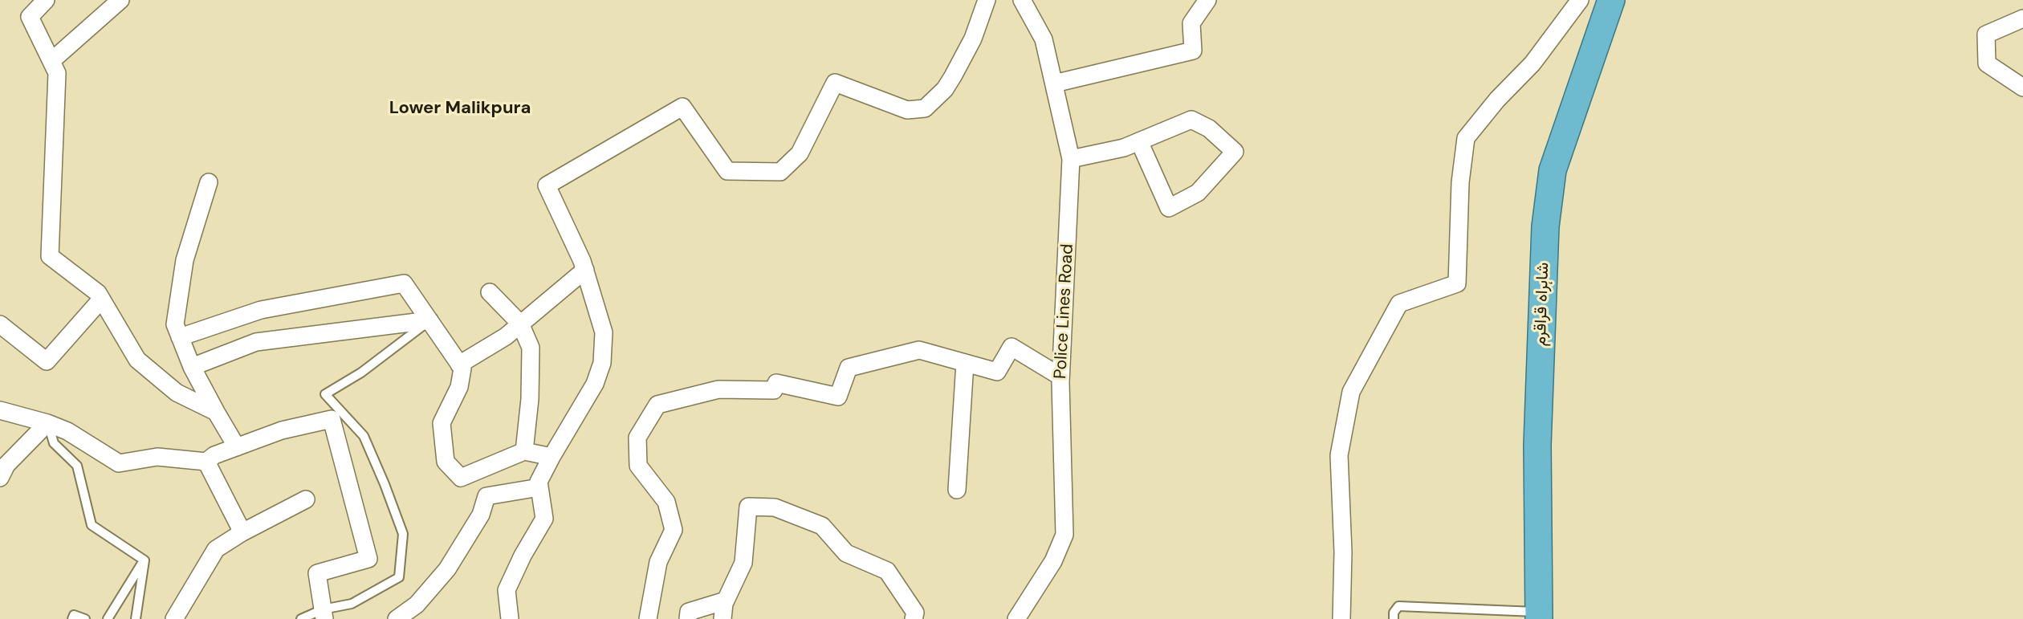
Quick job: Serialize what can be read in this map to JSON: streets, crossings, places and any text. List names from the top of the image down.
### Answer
{
  "streets": {
    "highway": ["شاہراہ قراقرم"],
    "street": ["Police Lines Road"]
  },
  "districts": ["Lower Malikpura"]
}
